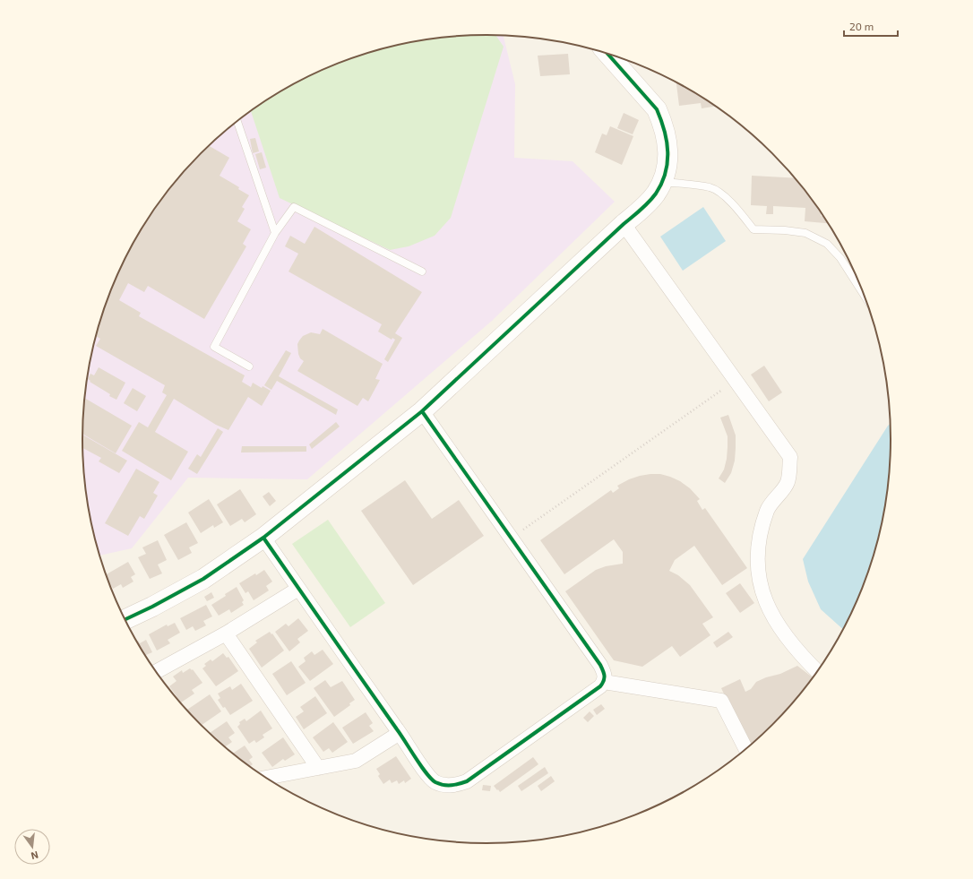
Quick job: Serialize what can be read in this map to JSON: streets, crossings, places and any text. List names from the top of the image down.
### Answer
{
  "scale_bar": "20 m",
  "north": "bottom"
}
